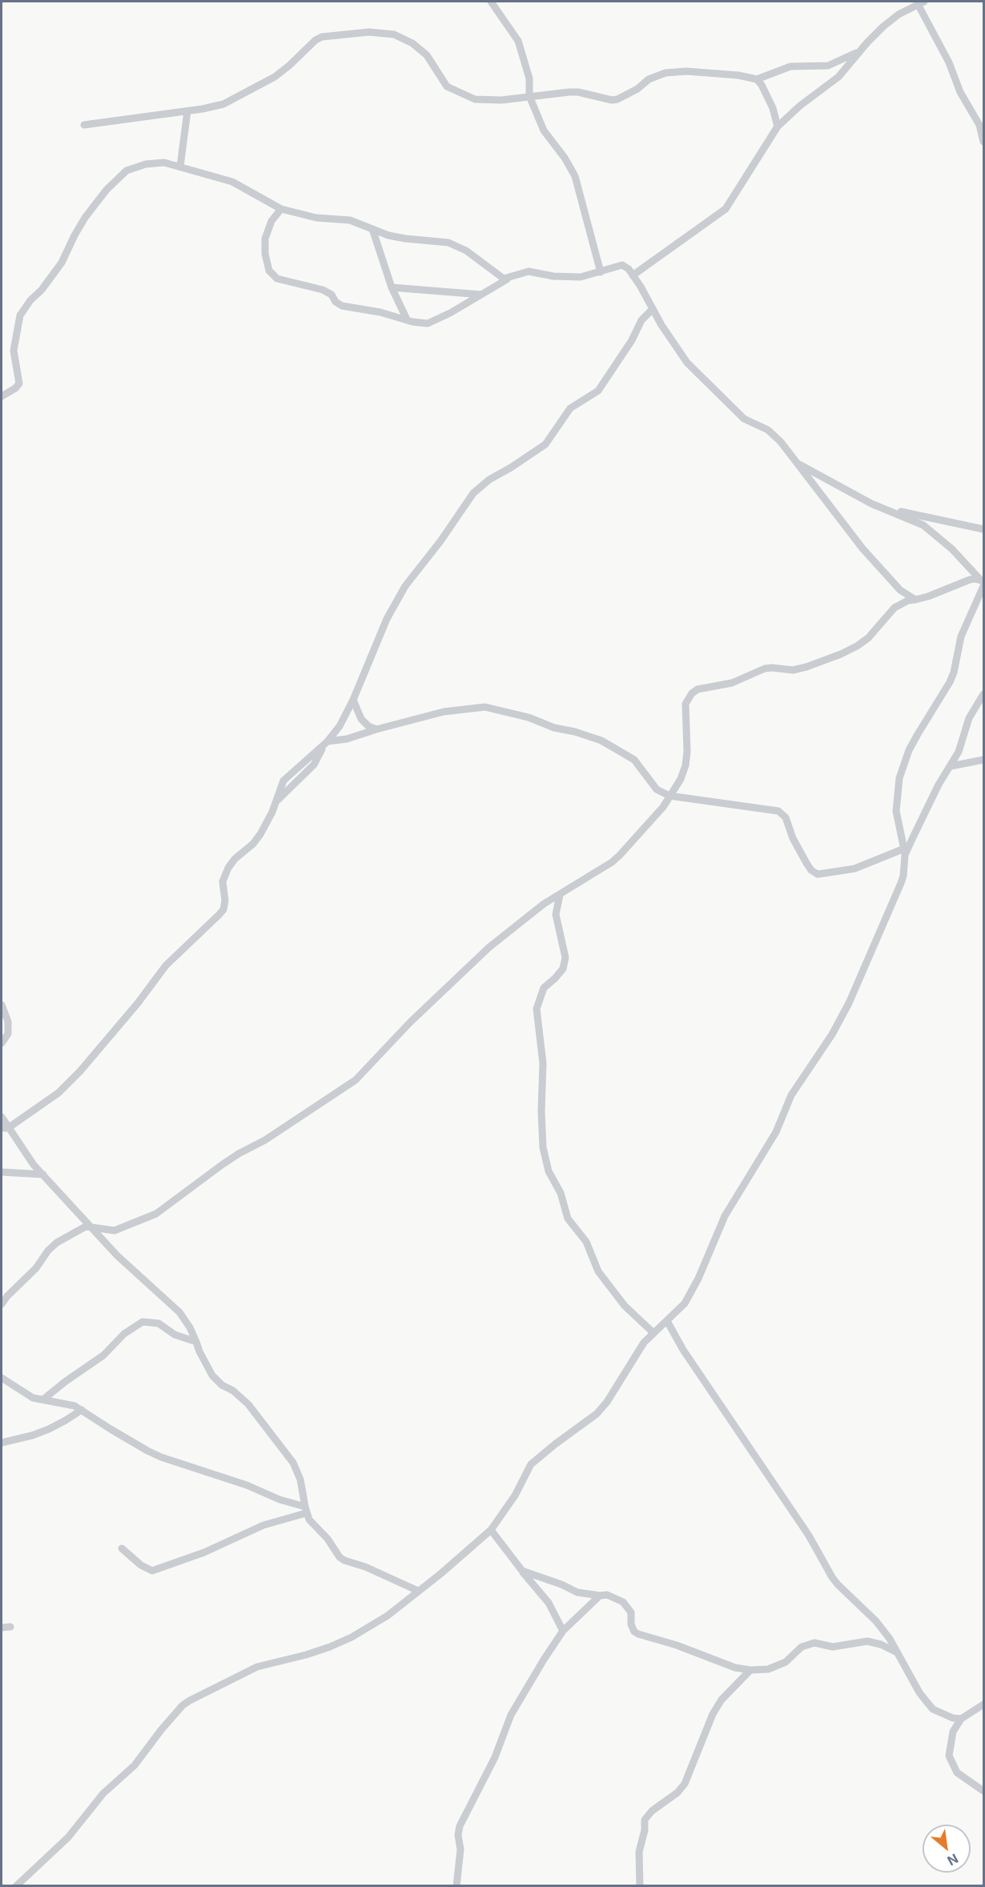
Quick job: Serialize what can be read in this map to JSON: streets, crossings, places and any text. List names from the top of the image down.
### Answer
{
  "north": "bottom right"
}
